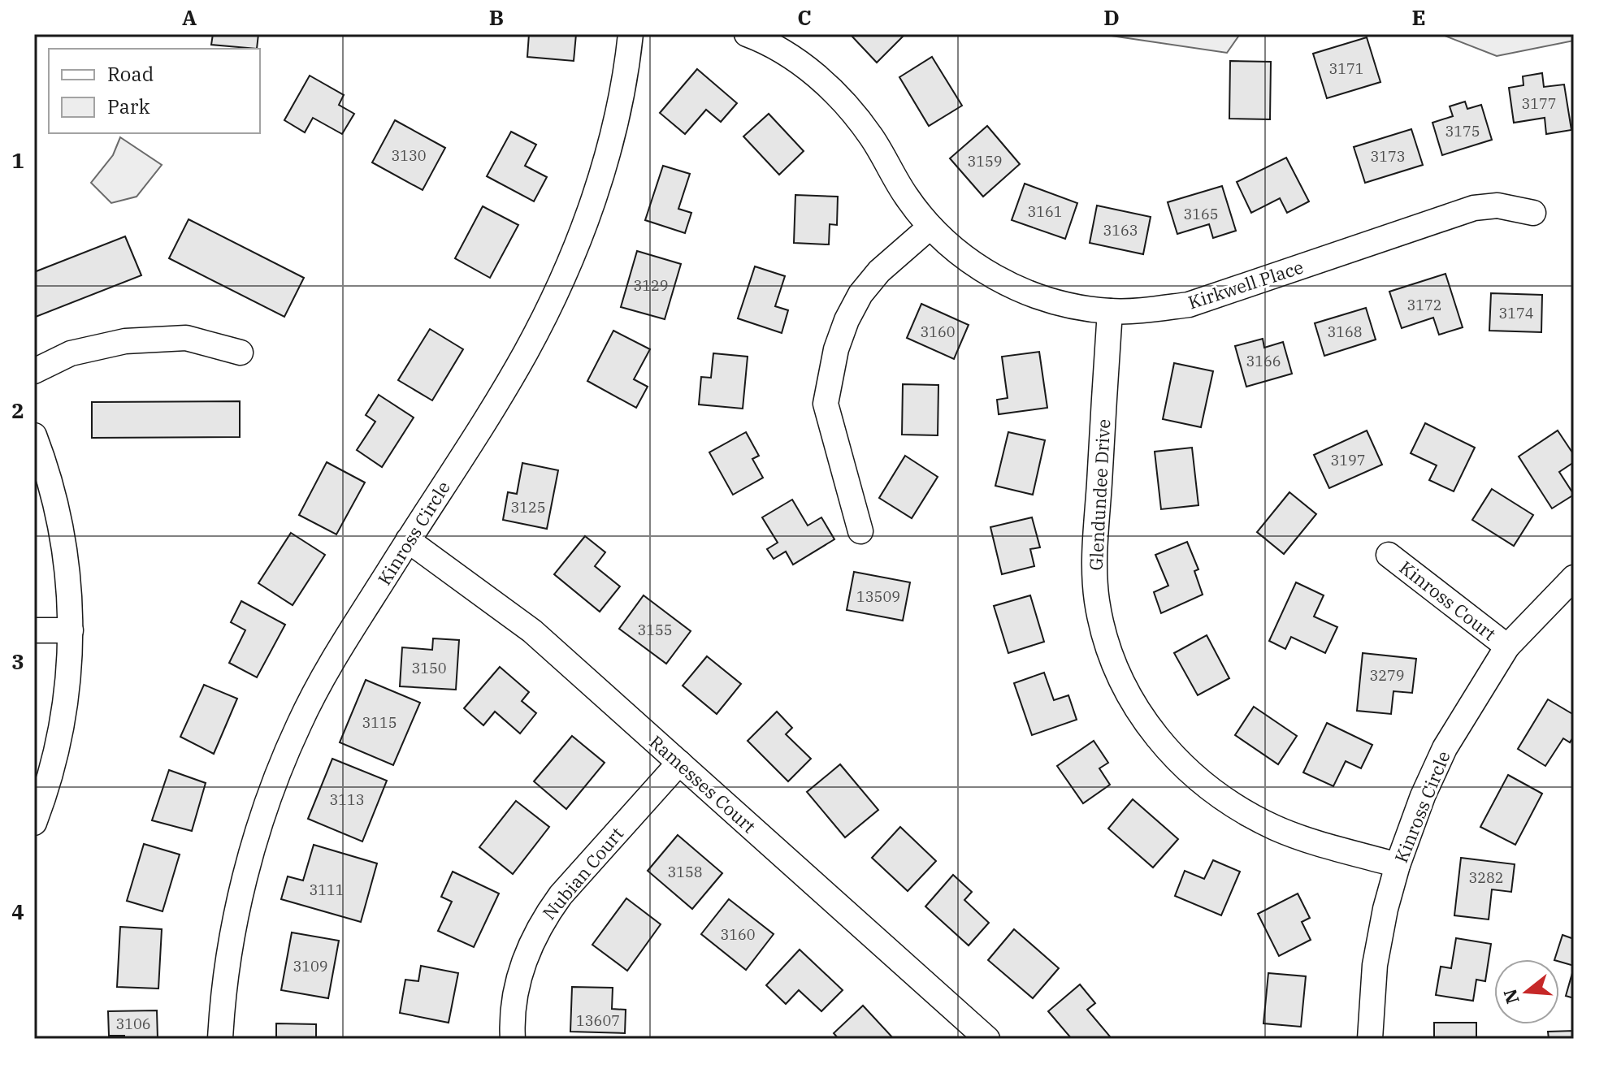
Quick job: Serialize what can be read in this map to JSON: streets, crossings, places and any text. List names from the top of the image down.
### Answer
{
  "streets": {
    "street": [
      "Kirkwell Place",
      "Glendundee Drive",
      "Kinross Circle",
      "Kinross Court",
      "Ramesses Court",
      "Nubian Court"
    ]
  },
  "crossings": [
    ["Kirkwell Place", "Glendundee Drive"],
    ["Glendundee Drive", "Kinross Circle"],
    ["Kinross Circle", "Kinross Court"],
    ["Kinross Circle", "Ramesses Court"],
    ["Ramesses Court", "Nubian Court"]
  ],
  "house_numbers": [
    "3171",
    "3177",
    "3175",
    "3130",
    "3173",
    "3159",
    "3161",
    "3165",
    "3163",
    "3129",
    "3172",
    "3174",
    "3160",
    "3168",
    "3166",
    "3197",
    "3125",
    "13509",
    "3155",
    "3150",
    "3279",
    "3115",
    "3113",
    "3158",
    "3282",
    "3111",
    "3160",
    "3109",
    "13607",
    "3106"
  ],
  "legend": ["Road", "Park"],
  "north": "left",
  "grid": {
    "columns": [
      "A",
      "B",
      "C",
      "D",
      "E"
    ],
    "rows": [
      "1",
      "2",
      "3",
      "4"
    ]
  }
}
